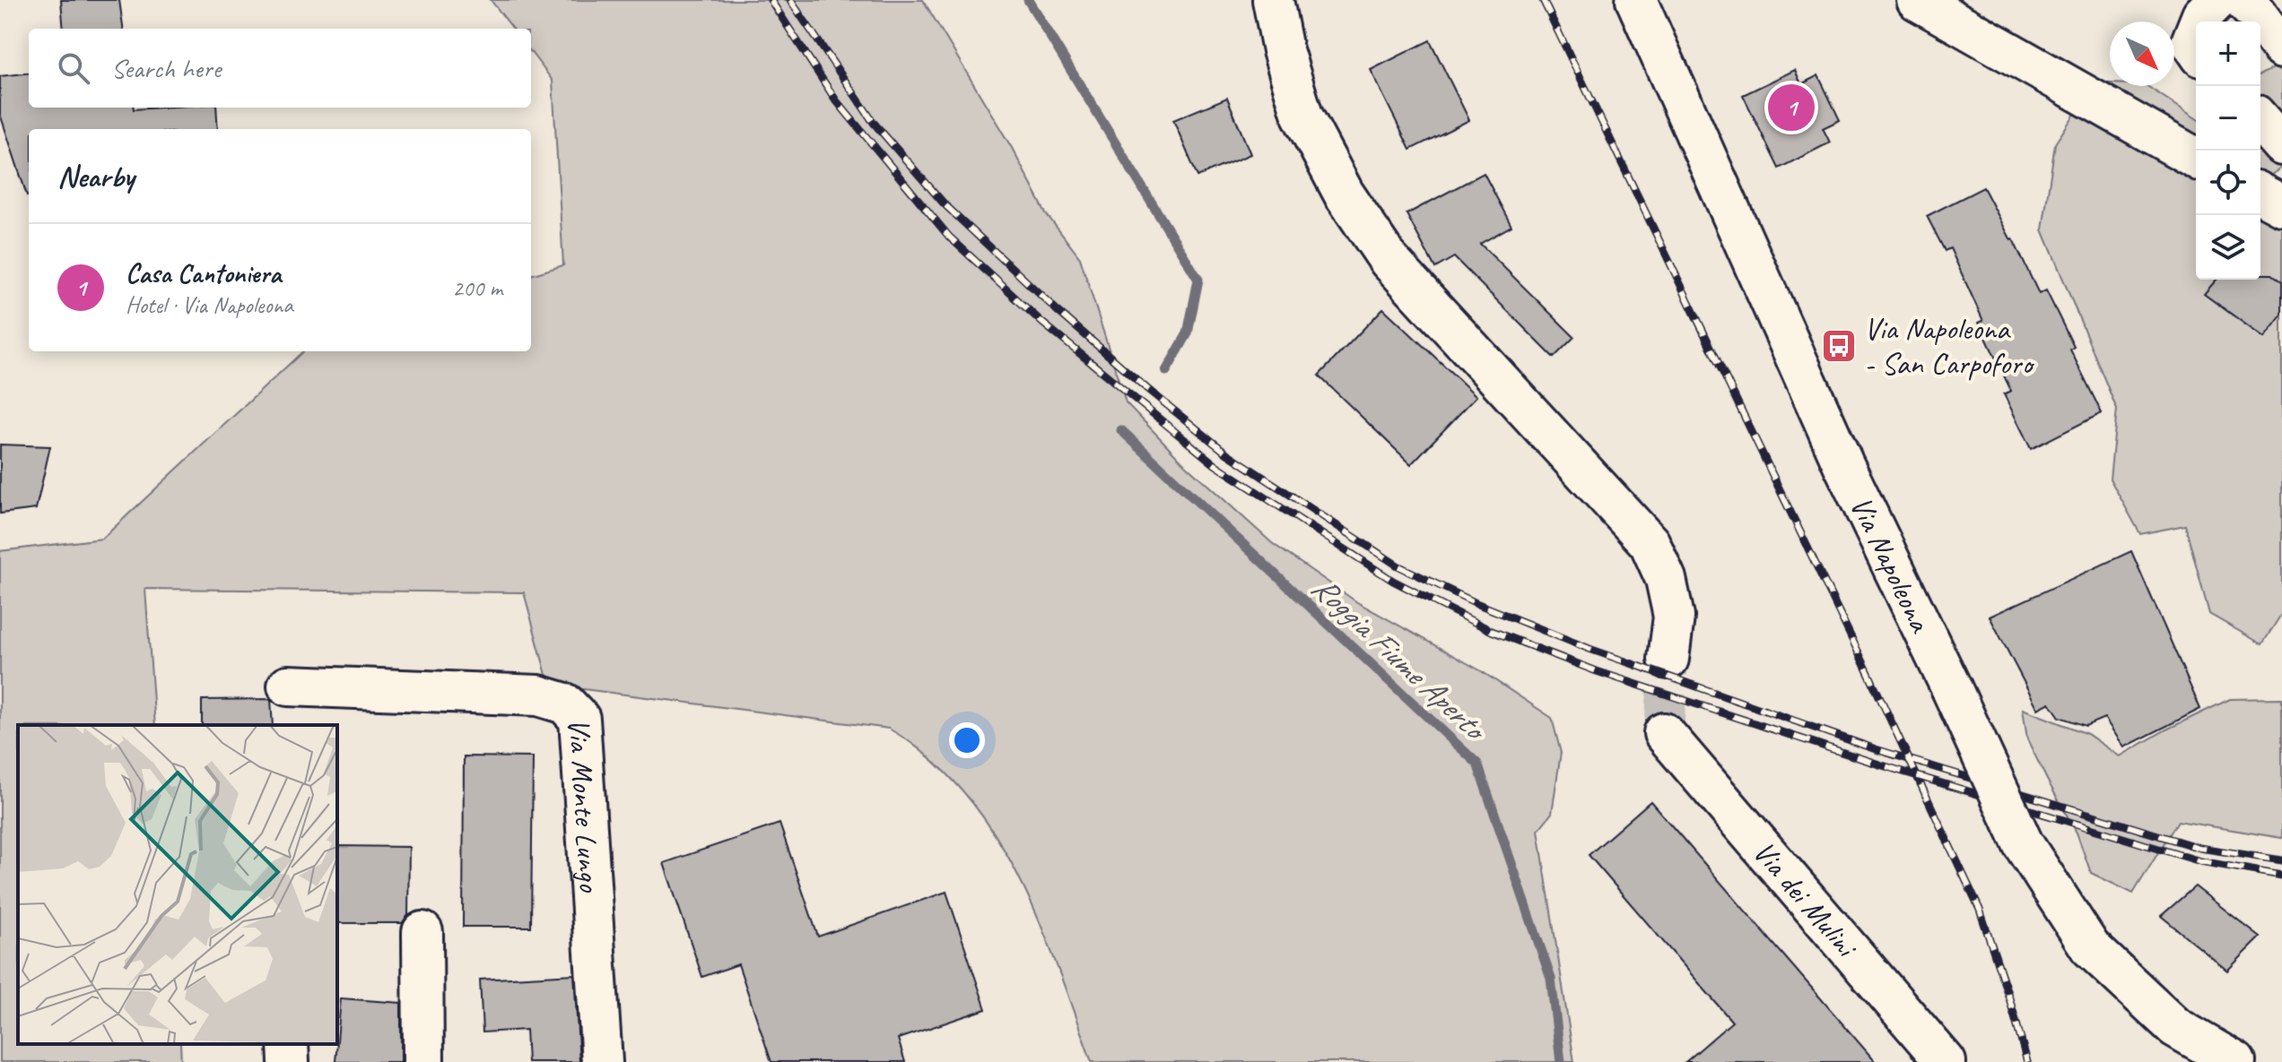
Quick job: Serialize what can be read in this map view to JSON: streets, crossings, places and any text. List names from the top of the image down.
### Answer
{
  "streets": {
    "street": ["Via Napoleona", "Via Monte Lungo", "Via dei Mulini"]
  },
  "water": ["Roggia Fiume Aperto"],
  "places": {
    "bus stop": ["Via Napoleona - San Carpoforo"]
  },
  "north": "bottom right",
  "page": {
    "map_buttons": ["+", "−"],
    "search": "Search here",
    "pins": "1",
    "heading": "Nearby",
    "list": [
      {
        "mark": "1",
        "name": "Casa Cantoniera",
        "note": "Hotel · Via Napoleona",
        "value": "200 m"
      }
    ]
  }
}
